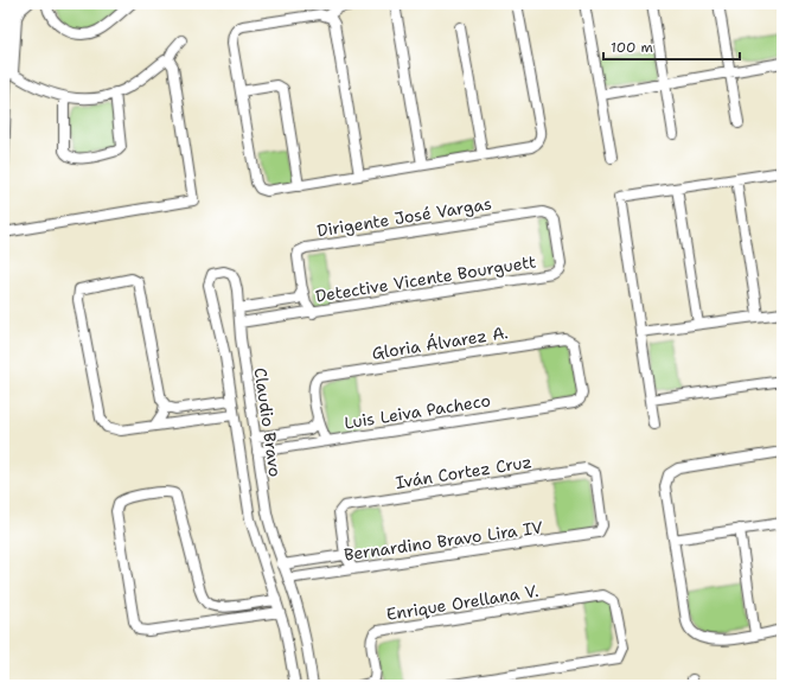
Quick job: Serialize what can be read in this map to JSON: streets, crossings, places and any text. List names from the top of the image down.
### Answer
{
  "streets": {
    "street": [
      "Dirigente José Vargas",
      "Detective Vicente Bourguett",
      "Gloria Álvarez A.",
      "Luis Leiva Pacheco",
      "Claudio Bravo",
      "Iván Cortez Cruz",
      "Bernardino Bravo Lira IV",
      "Enrique Orellana V."
    ]
  },
  "crossings": [
    ["Dirigente José Vargas", "Detective Vicente Bourguett"],
    ["Detective Vicente Bourguett", "Claudio Bravo"],
    ["Gloria Álvarez A.", "Luis Leiva Pacheco"],
    ["Luis Leiva Pacheco", "Claudio Bravo"],
    ["Claudio Bravo", "Bernardino Bravo Lira IV"],
    ["Iván Cortez Cruz", "Bernardino Bravo Lira IV"]
  ],
  "scale_bar": "100 m"
}
